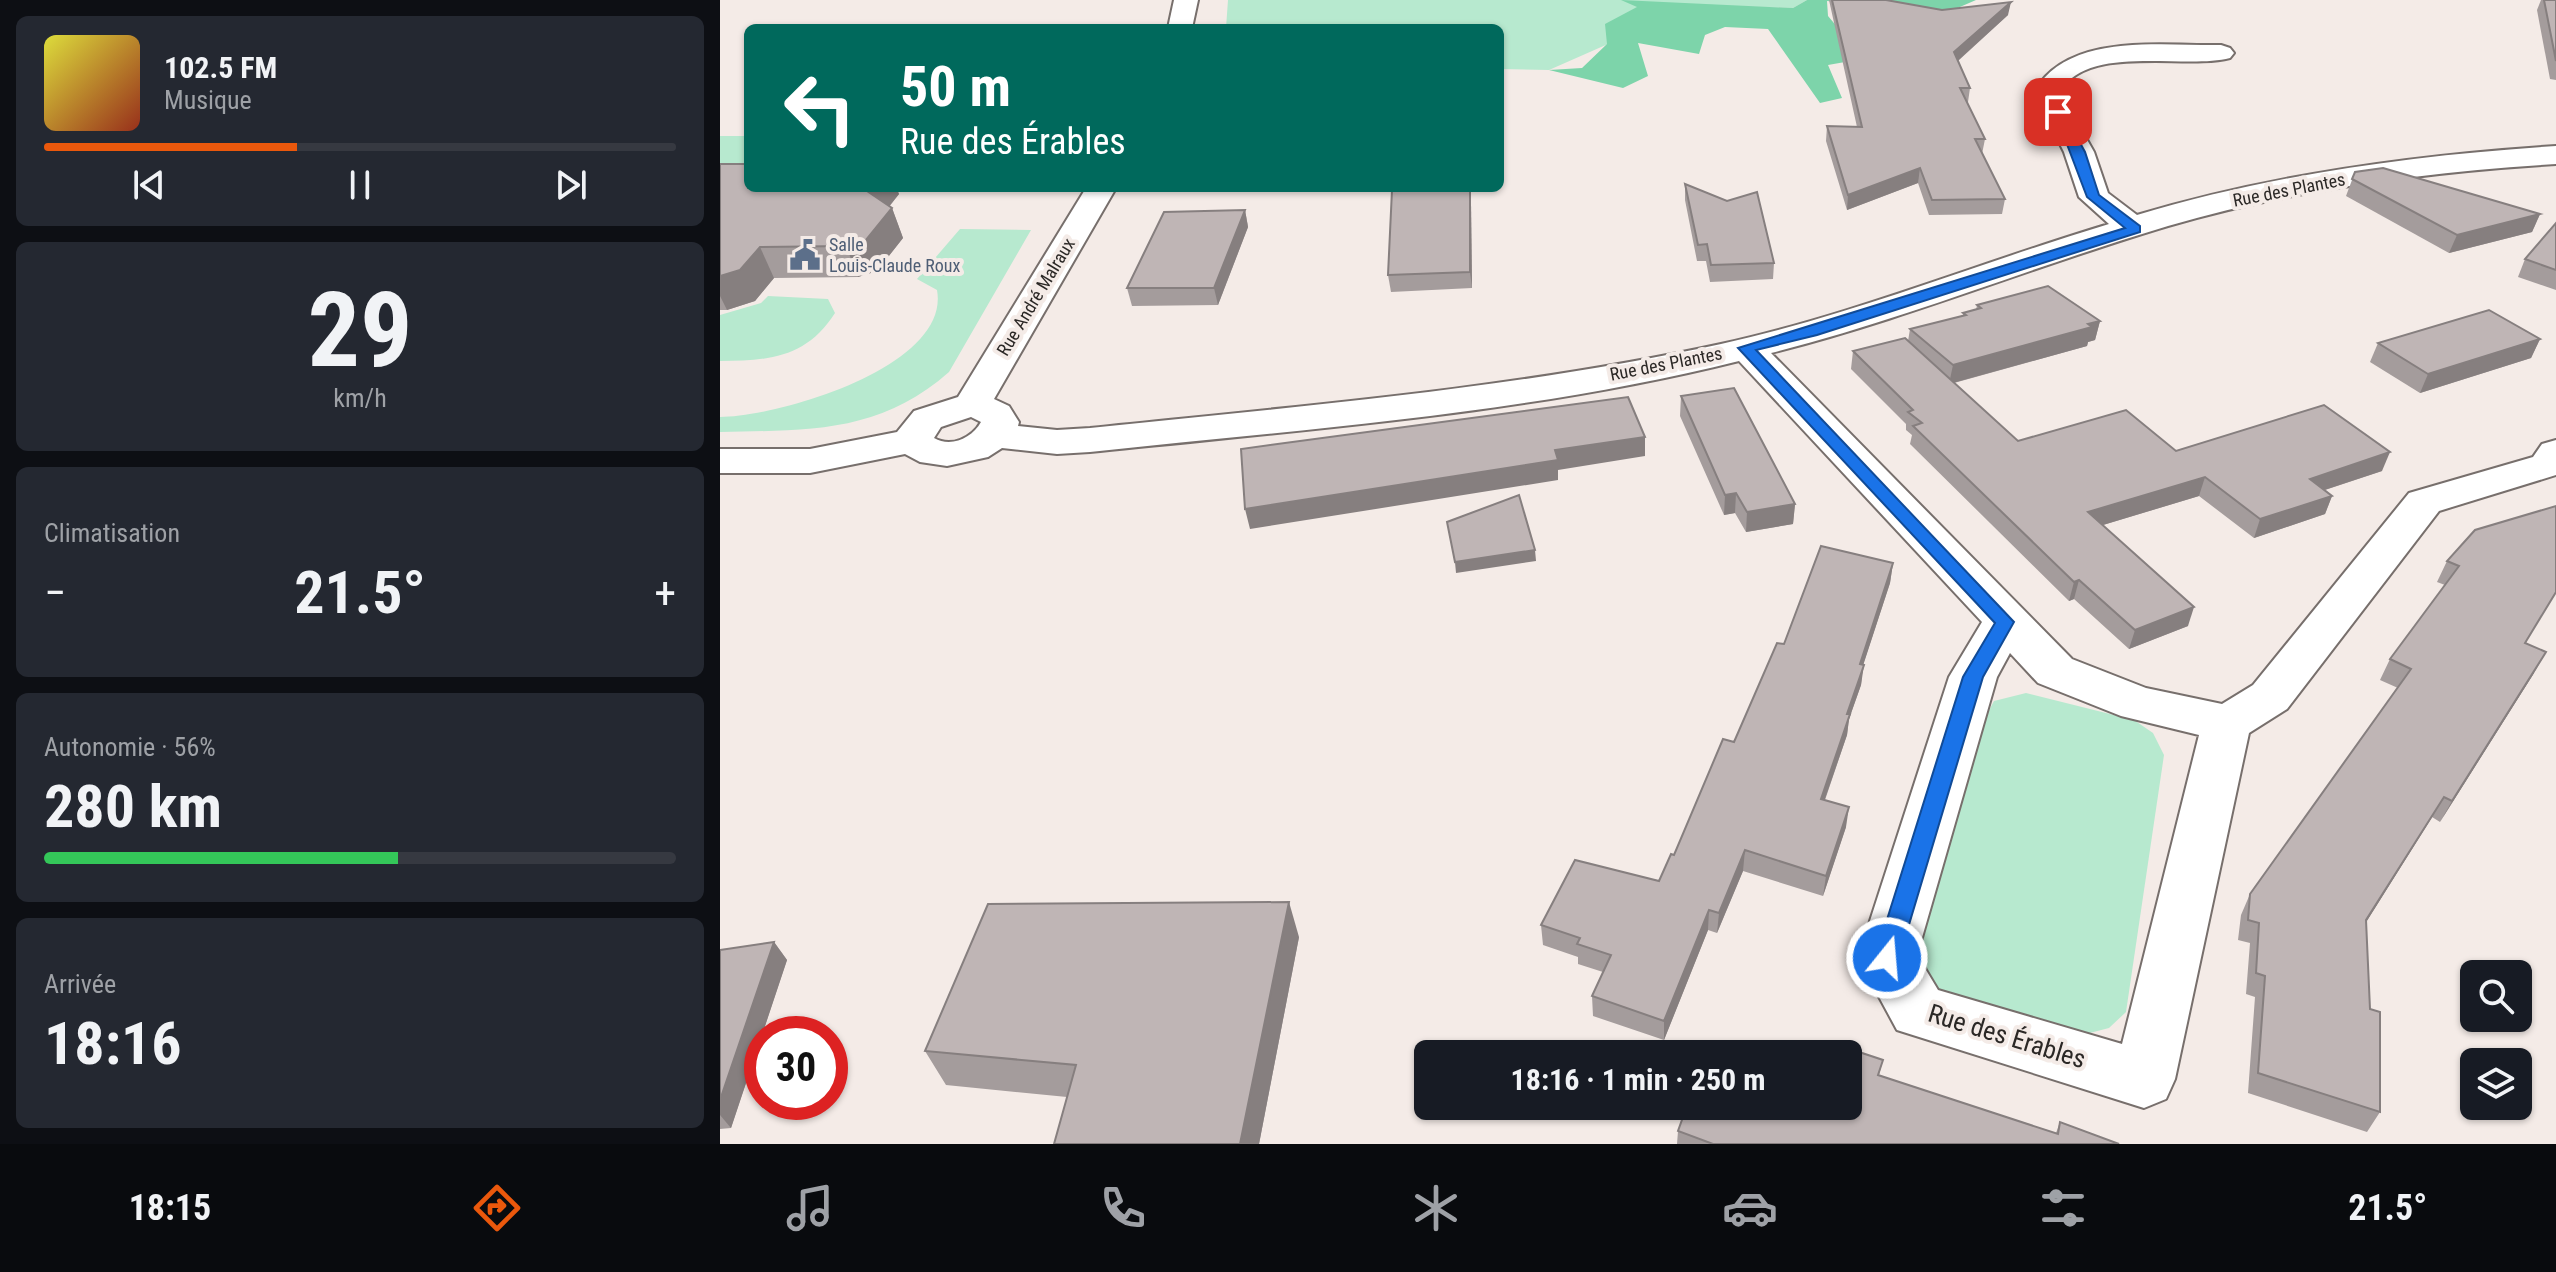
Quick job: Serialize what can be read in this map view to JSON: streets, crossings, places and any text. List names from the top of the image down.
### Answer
{
  "streets": {
    "street": ["Rue des Plantes", "Rue André Malraux", "Rue des Érables"]
  },
  "crossings": [
    ["Rue des Plantes", "Rue André Malraux"]
  ],
  "places": {
    "public building": ["Salle Louis-Claude Roux"]
  },
  "page": {
    "turn": ["50 m", "Rue des Érables"],
    "song": ["102.5 FM", "Musique"],
    "tile": [
      ["29", "km/h"],
      "Climatisation",
      ["Autonomie · 56%", "280 km"],
      ["Arrivée", "18:16"]
    ],
    "heat": ["−", "21.5°", "+"],
    "limit": "30",
    "trip": "18:16 · 1 min · 250 m",
    "tabs": ["18:15", "21.5°"]
  }
}
